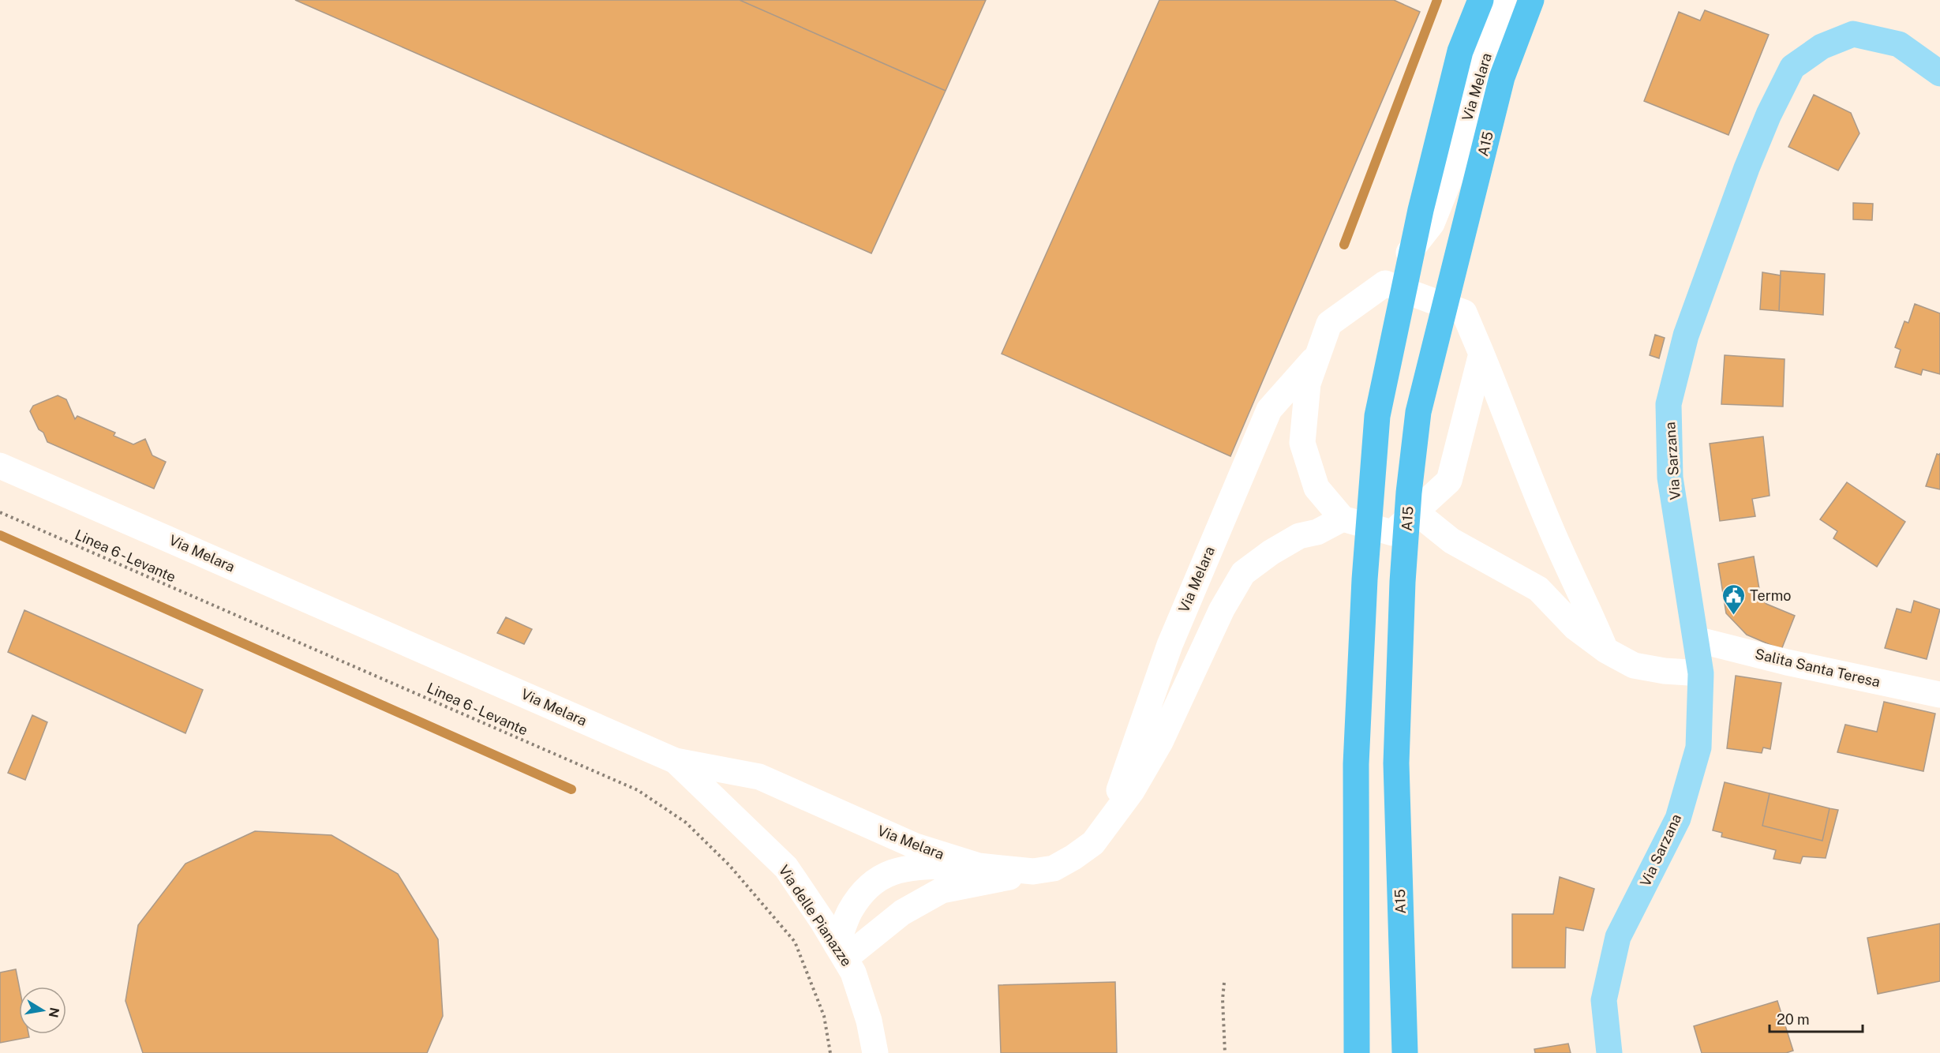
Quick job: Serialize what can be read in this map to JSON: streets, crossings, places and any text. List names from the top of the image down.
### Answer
{
  "streets": {
    "highway": ["A15"],
    "main road": ["Via Sarzana"],
    "street": ["Via Melara", "Salita Santa Teresa", "Via delle Pianazze"],
    "path": ["Linea 6 - Levante"]
  },
  "crossings": [
    ["Via Melara", "Via delle Pianazze"],
    ["Via Sarzana", "Salita Santa Teresa"]
  ],
  "places": {
    "public building": ["Termo"]
  },
  "scale_bar": "20 m",
  "north": "right"
}
